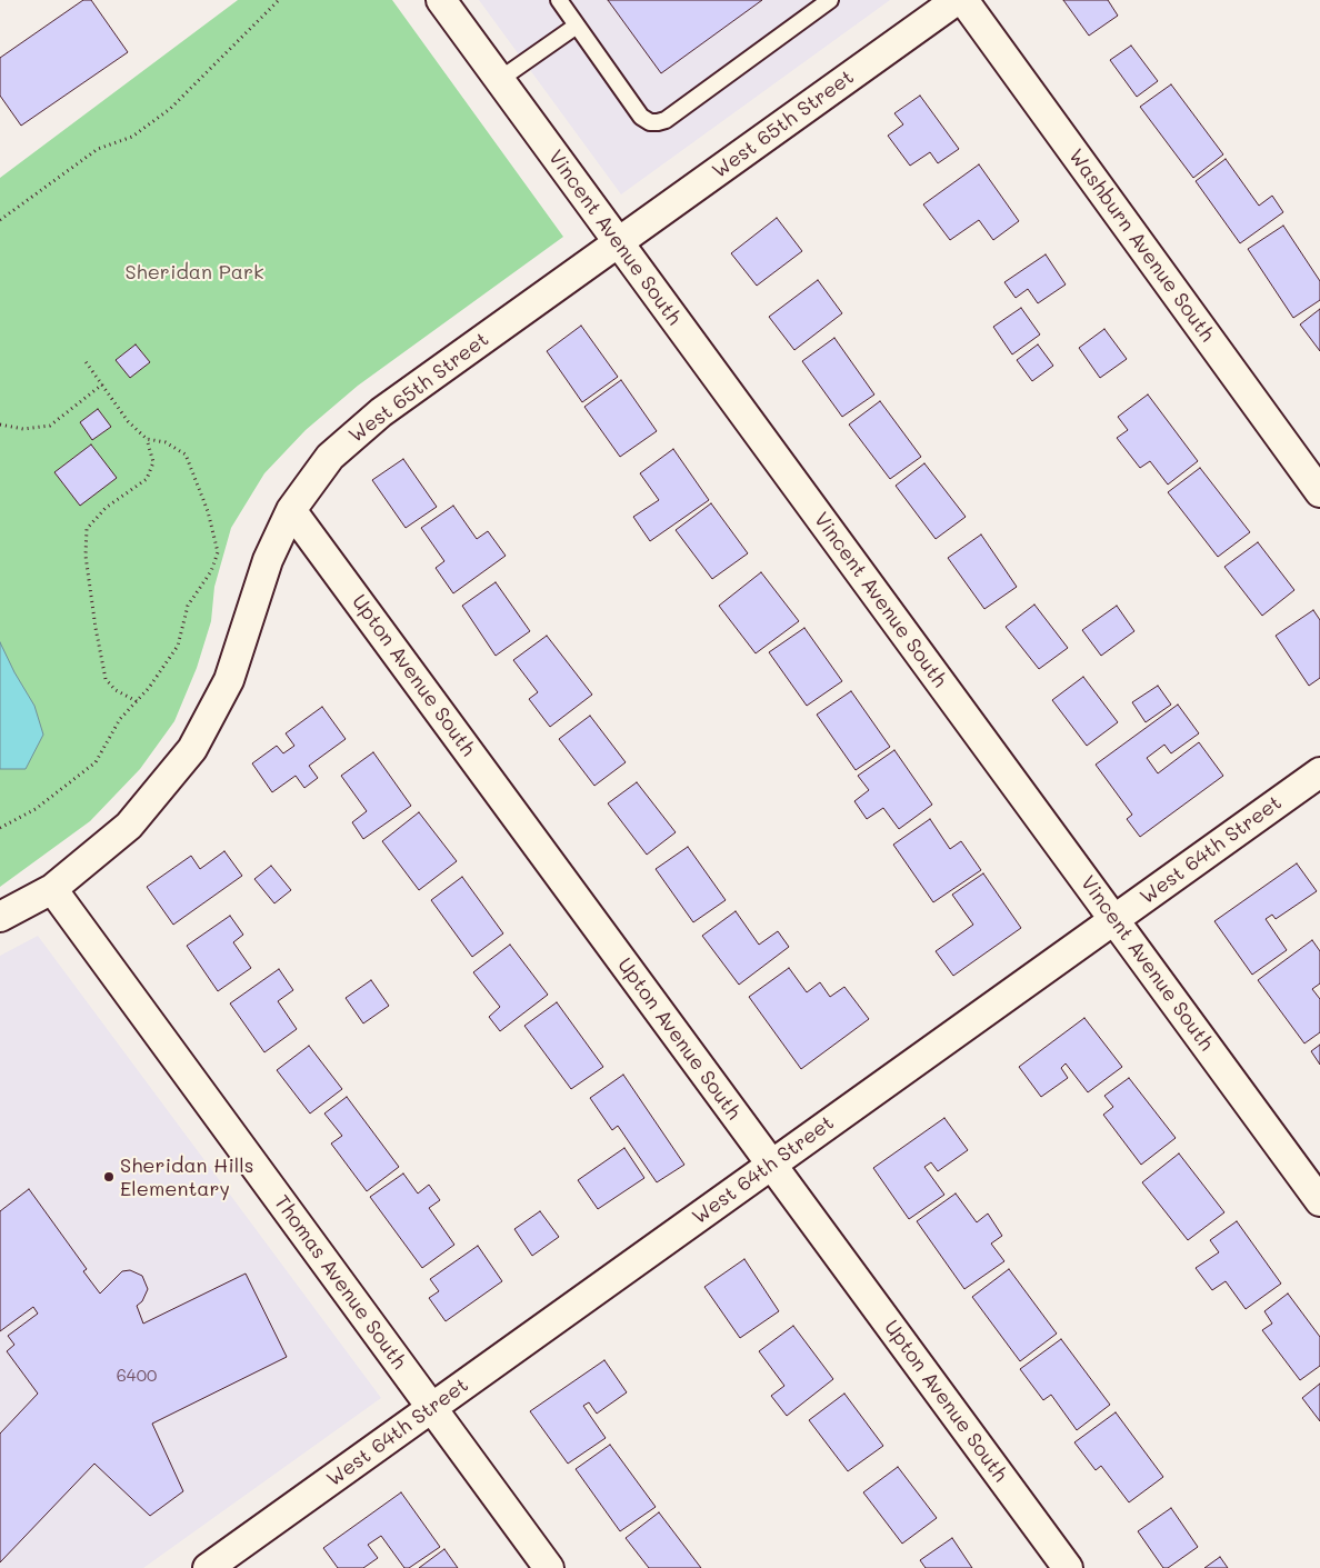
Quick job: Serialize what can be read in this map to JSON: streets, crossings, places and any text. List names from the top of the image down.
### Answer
{
  "streets": {
    "street": [
      "West 65th Street",
      "Vincent Avenue South",
      "Washburn Avenue South",
      "Upton Avenue South",
      "West 64th Street",
      "Thomas Avenue South"
    ]
  },
  "crossings": [
    ["West 65th Street", "Vincent Avenue South"],
    ["West 65th Street", "Upton Avenue South"],
    ["West 65th Street", "Thomas Avenue South"],
    ["Vincent Avenue South", "West 64th Street"],
    ["Upton Avenue South", "West 64th Street"],
    ["West 64th Street", "Thomas Avenue South"]
  ],
  "parks": ["Sheridan Park"],
  "places": ["Sheridan Hills Elementary"],
  "house_numbers": ["6400"]
}
